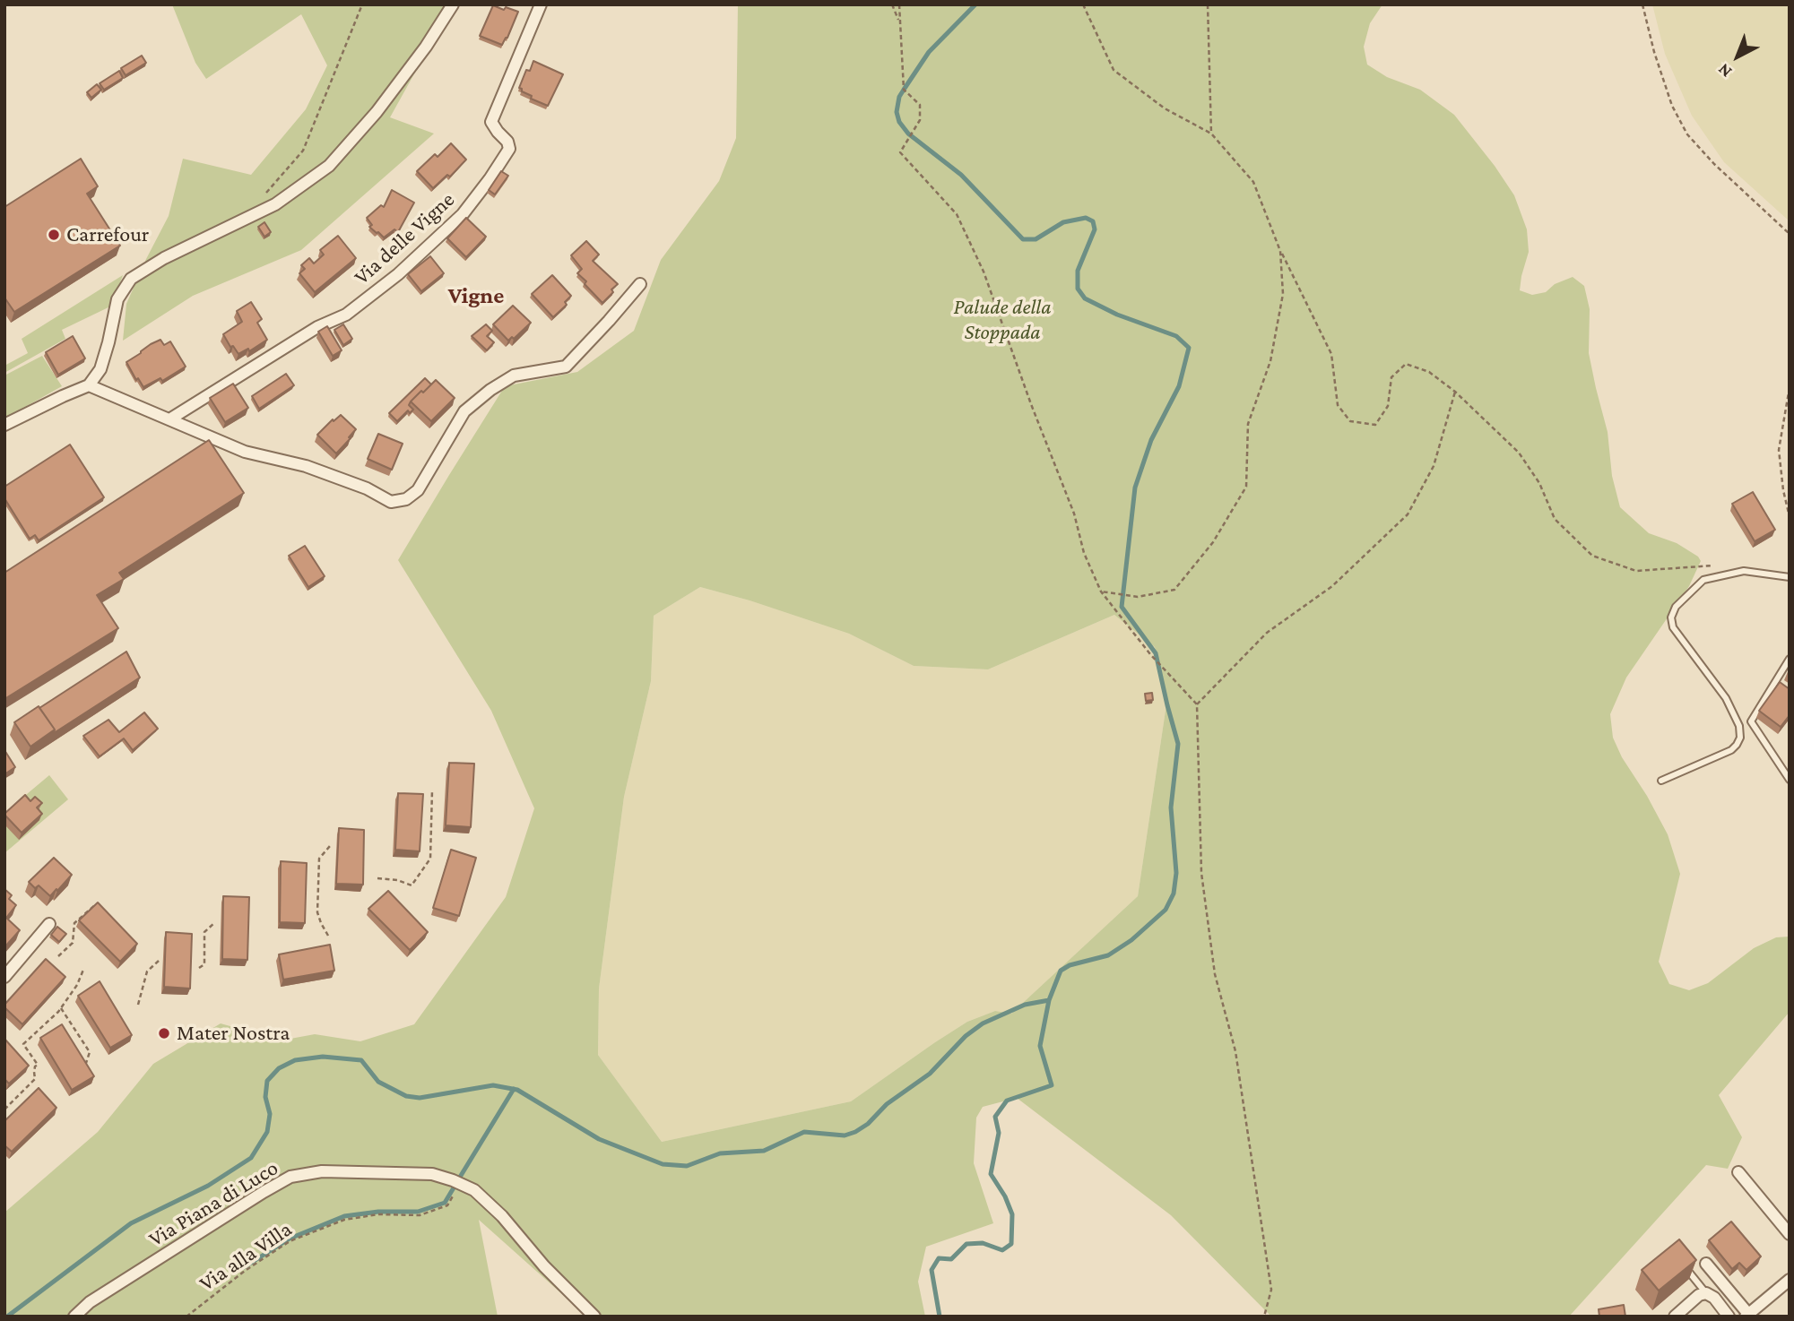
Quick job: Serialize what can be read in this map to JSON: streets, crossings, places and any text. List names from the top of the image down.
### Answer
{
  "streets": {
    "street": ["Via delle Vigne", "Via Piana di Luco"],
    "path": ["Via alla Villa"]
  },
  "crossings": [
    ["Via Piana di Luco", "Via alla Villa"]
  ],
  "districts": ["Vigne"],
  "parks": ["Palude della Stoppada"],
  "places": ["Carrefour", "Mater Nostra"],
  "north": "bottom left"
}
